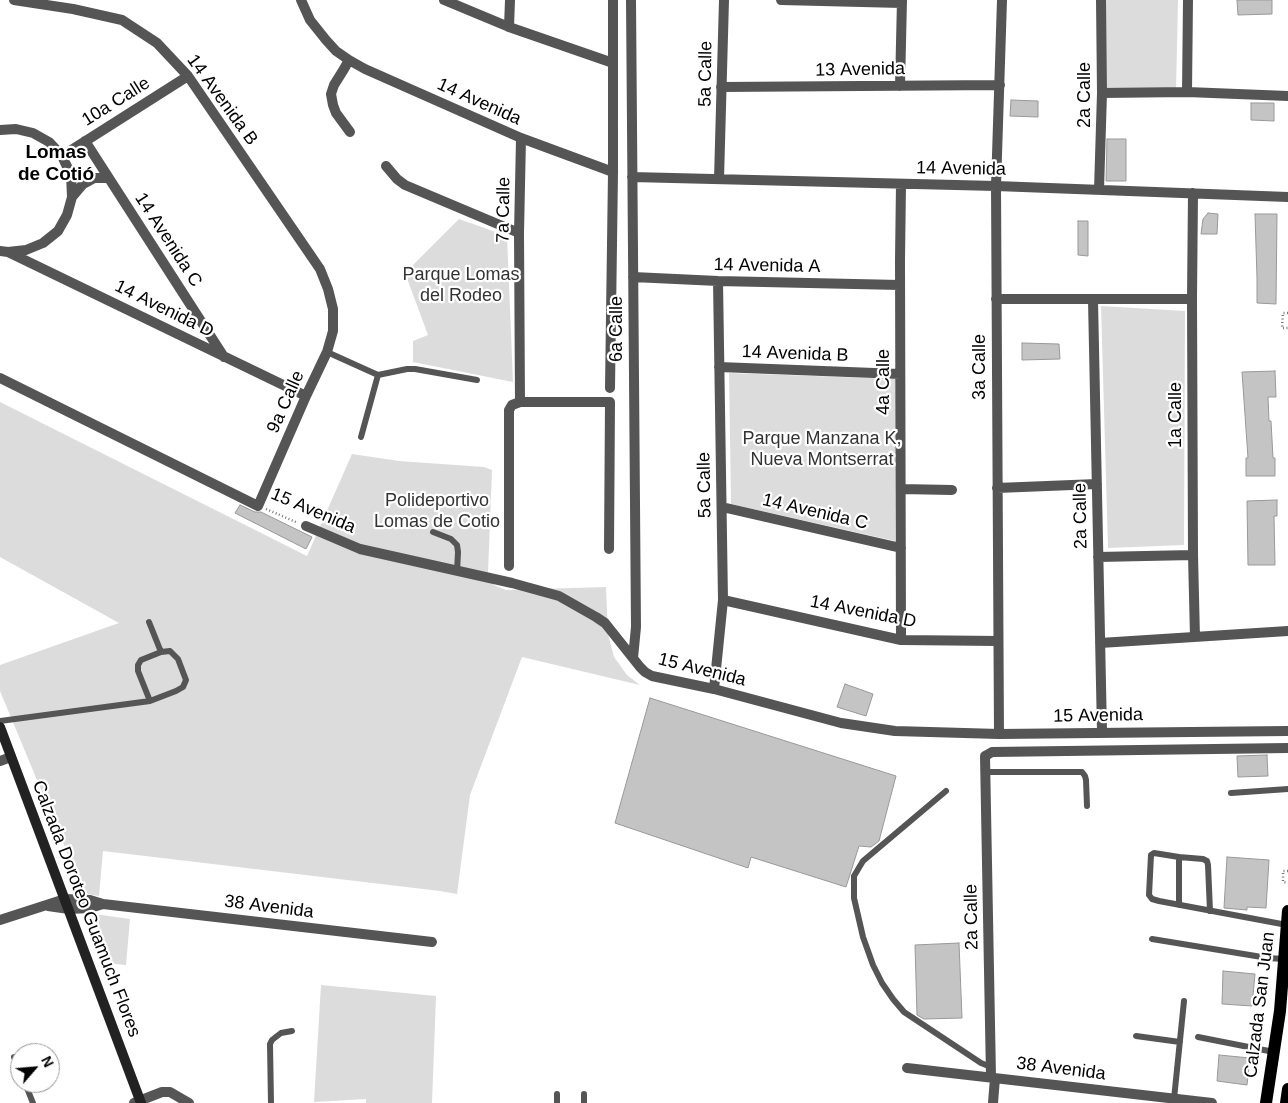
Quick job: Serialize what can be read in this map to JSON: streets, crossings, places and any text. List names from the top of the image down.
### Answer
{
  "streets": {
    "main road": ["Calzada Doroteo Guamuch Flores", "Calzada San Juan"],
    "street": [
      "13 Avenida",
      "5a Calle",
      "2a Calle",
      "14 Avenida B",
      "10a Calle",
      "14 Avenida",
      "7a Calle",
      "14 Avenida C",
      "14 Avenida A",
      "14 Avenida D",
      "6a Calle",
      "3a Calle",
      "4a Calle",
      "9a Calle",
      "1a Calle",
      "15 Avenida",
      "38 Avenida"
    ]
  },
  "crossings": [
    ["13 Avenida", "5a Calle"],
    ["13 Avenida", "3a Calle"],
    ["5a Calle", "14 Avenida B"],
    ["5a Calle", "14 Avenida"],
    ["5a Calle", "14 Avenida C"],
    ["5a Calle", "14 Avenida A"],
    ["5a Calle", "14 Avenida D"],
    ["5a Calle", "15 Avenida"],
    ["2a Calle", "14 Avenida"],
    ["2a Calle", "15 Avenida"],
    ["2a Calle", "38 Avenida"],
    ["14 Avenida B", "10a Calle"],
    ["14 Avenida B", "4a Calle"],
    ["14 Avenida B", "9a Calle"],
    ["10a Calle", "14 Avenida C"],
    ["14 Avenida", "7a Calle"],
    ["14 Avenida", "6a Calle"],
    ["14 Avenida", "3a Calle"],
    ["14 Avenida", "4a Calle"],
    ["14 Avenida", "1a Calle"],
    ["14 Avenida C", "14 Avenida D"],
    ["14 Avenida C", "4a Calle"],
    ["14 Avenida A", "6a Calle"],
    ["14 Avenida A", "4a Calle"],
    ["14 Avenida D", "3a Calle"],
    ["14 Avenida D", "4a Calle"],
    ["14 Avenida D", "9a Calle"],
    ["6a Calle", "15 Avenida"],
    ["3a Calle", "15 Avenida"],
    ["9a Calle", "15 Avenida"],
    ["38 Avenida", "Calzada Doroteo Guamuch Flores"]
  ],
  "districts": ["Lomas de Cotió"],
  "parks": ["Parque Lomas del Rodeo", "Parque Manzana K, Nueva Montserrat", "Polideportivo Lomas de Cotio"],
  "north": "top right"
}
